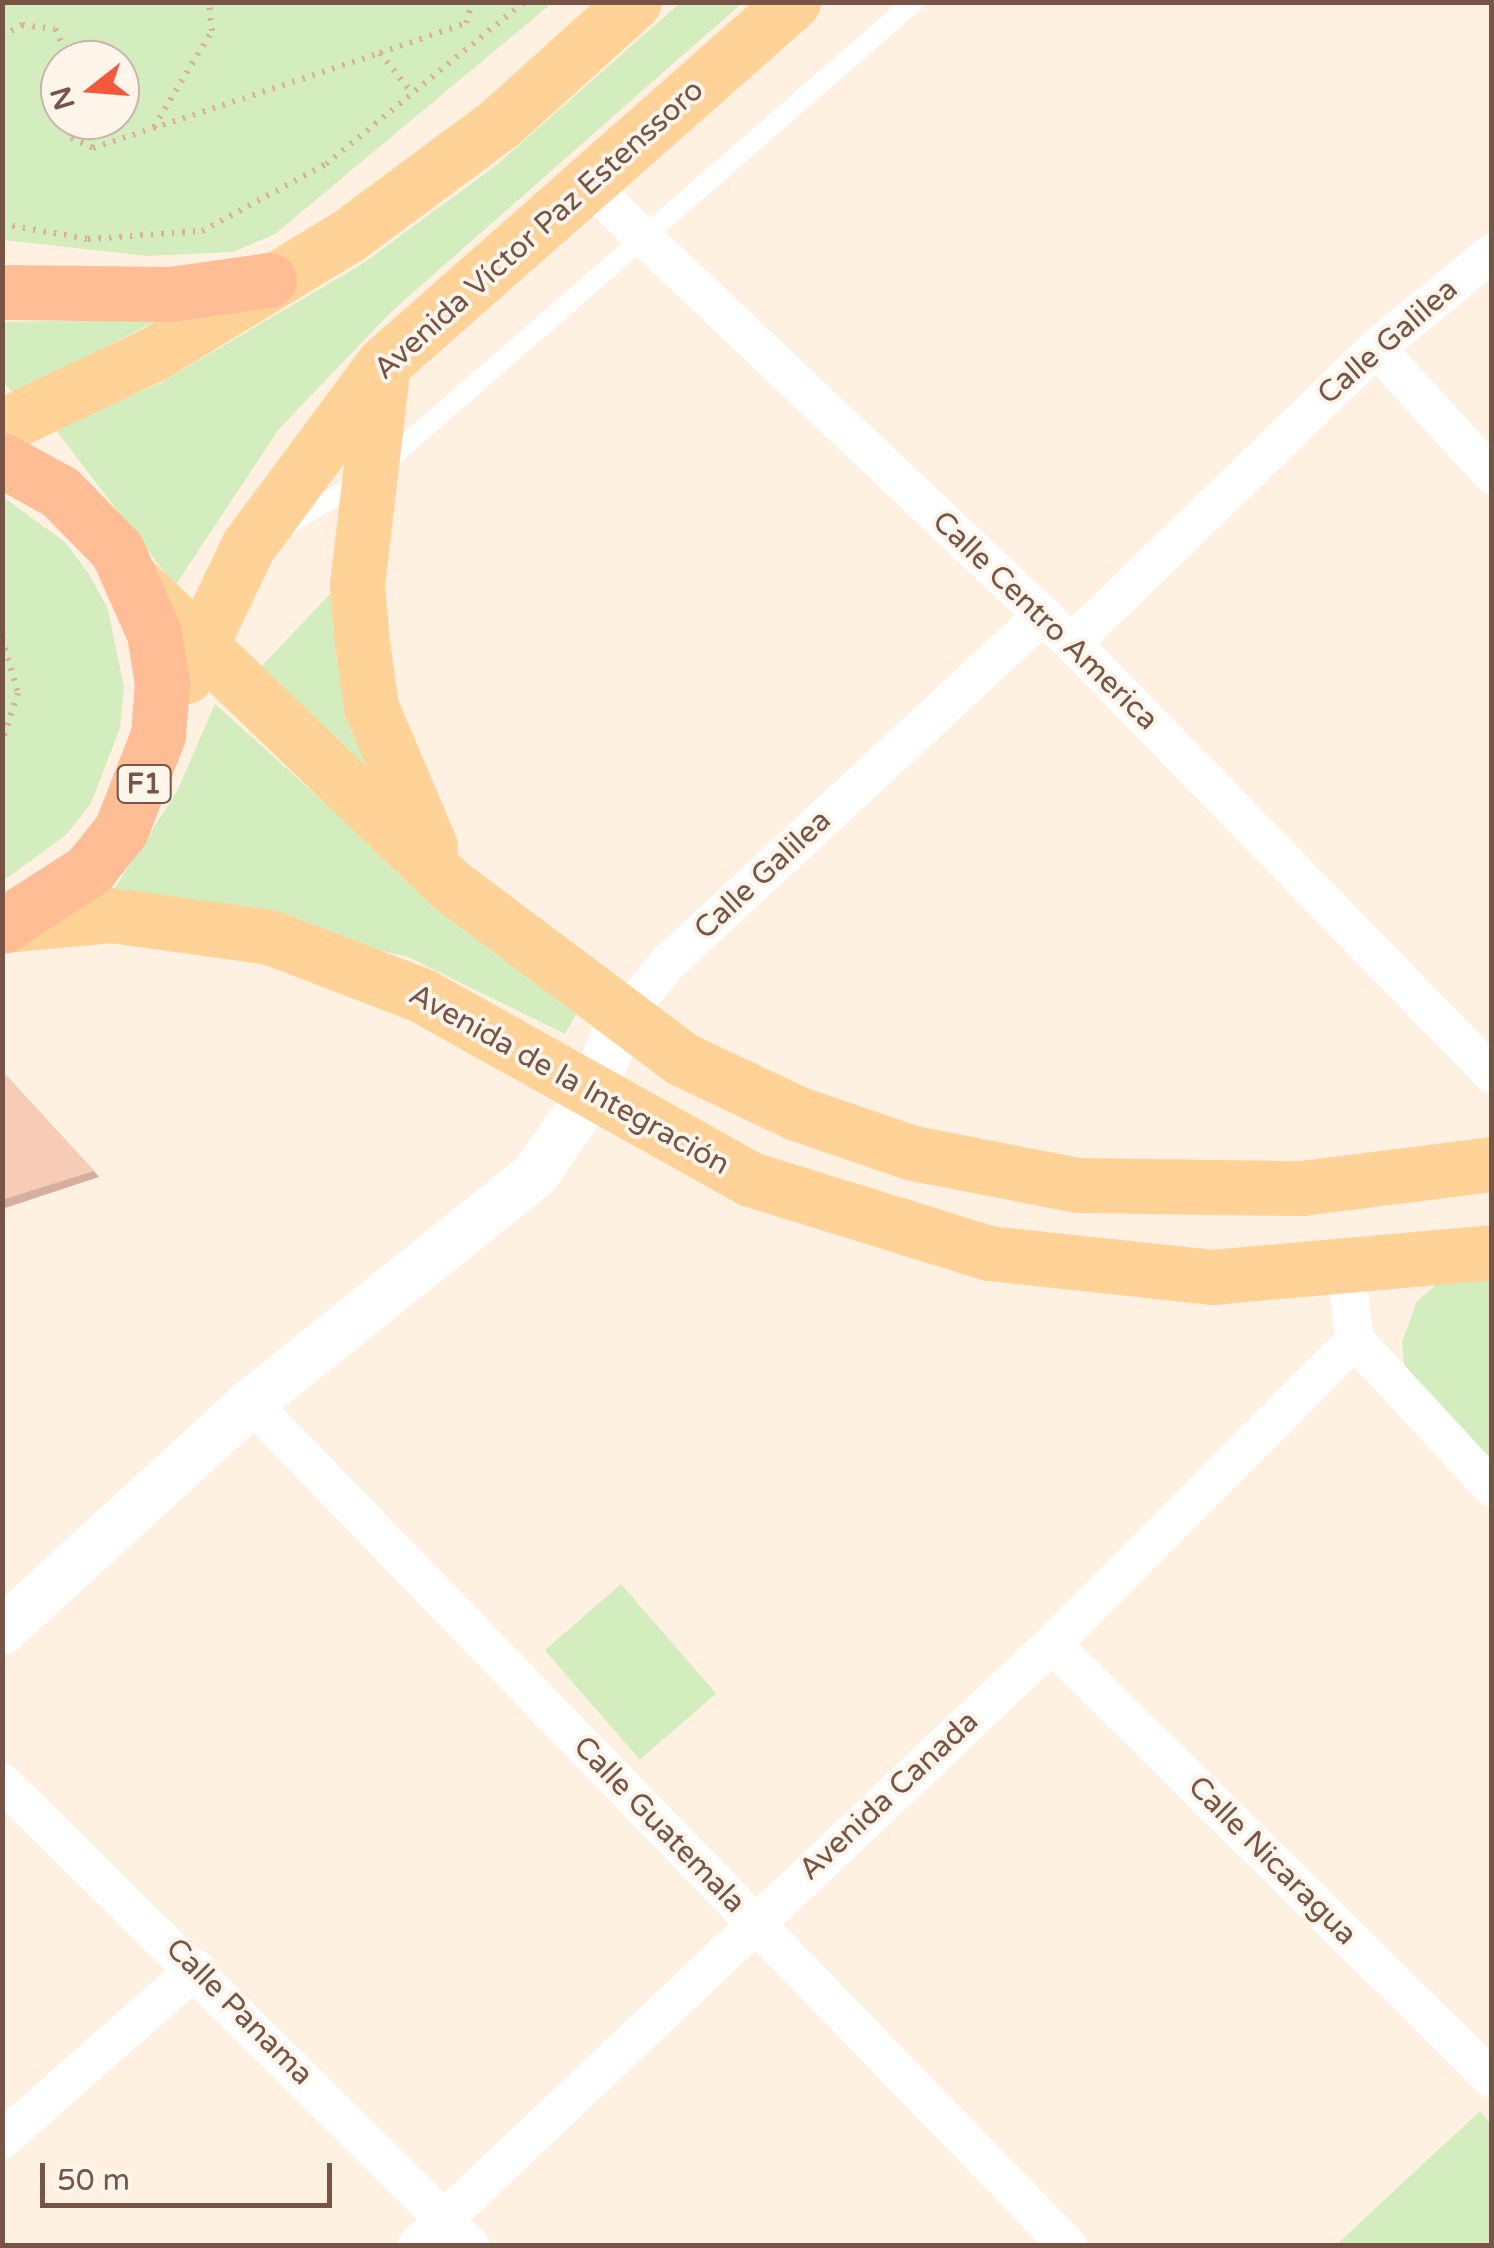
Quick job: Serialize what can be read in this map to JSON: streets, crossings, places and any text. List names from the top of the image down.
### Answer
{
  "streets": {
    "highway": ["F1"],
    "main road": ["Avenida Víctor Paz Estenssoro", "Avenida de la Integración"],
    "street": [
      "Calle Galilea",
      "Calle Centro America",
      "Avenida Canada",
      "Calle Guatemala",
      "Calle Nicaragua",
      "Calle Panama"
    ]
  },
  "crossings": [
    ["Avenida Víctor Paz Estenssoro", "Calle Centro America"],
    ["Avenida Víctor Paz Estenssoro", "F1"],
    ["Calle Galilea", "Calle Centro America"],
    ["Calle Galilea", "Avenida de la Integración"],
    ["Calle Galilea", "Calle Guatemala"],
    ["F1", "Avenida de la Integración"],
    ["Avenida Canada", "Calle Guatemala"],
    ["Avenida Canada", "Calle Nicaragua"],
    ["Avenida Canada", "Calle Panama"]
  ],
  "scale_bar": "50 m",
  "north": "left"
}
